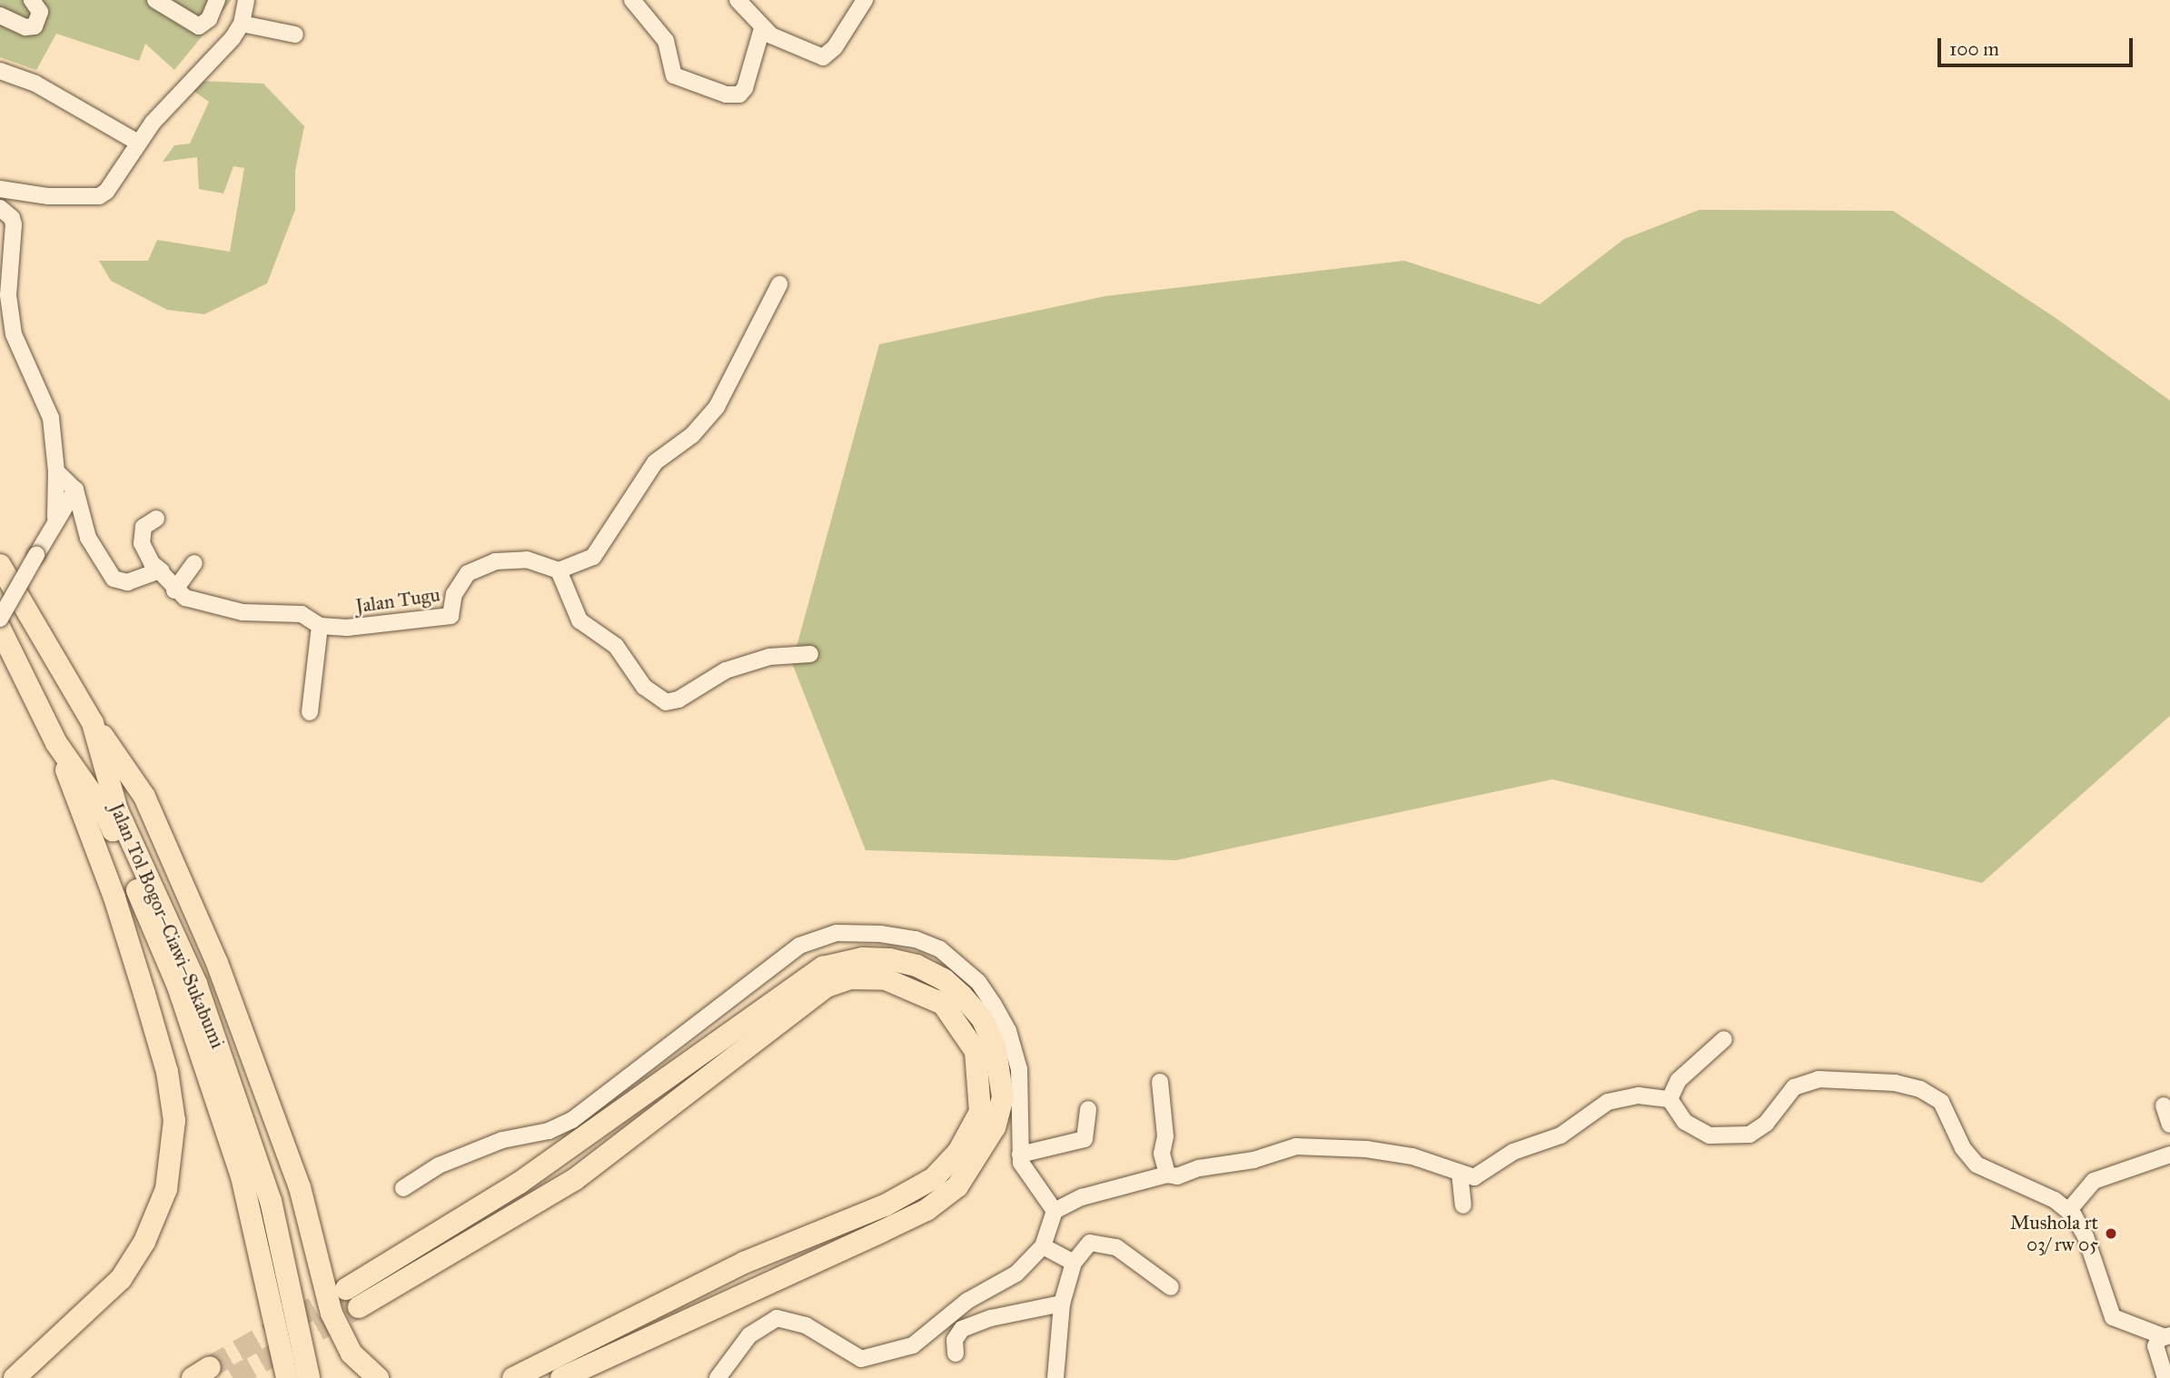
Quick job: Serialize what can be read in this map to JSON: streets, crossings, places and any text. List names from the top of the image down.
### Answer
{
  "streets": {
    "highway": ["Jalan Tol Bogor–Ciawi–Sukabumi"],
    "street": ["Jalan Tugu"]
  },
  "places": ["Mushola rt 03/ rw 05"],
  "scale_bar": "100 m"
}
